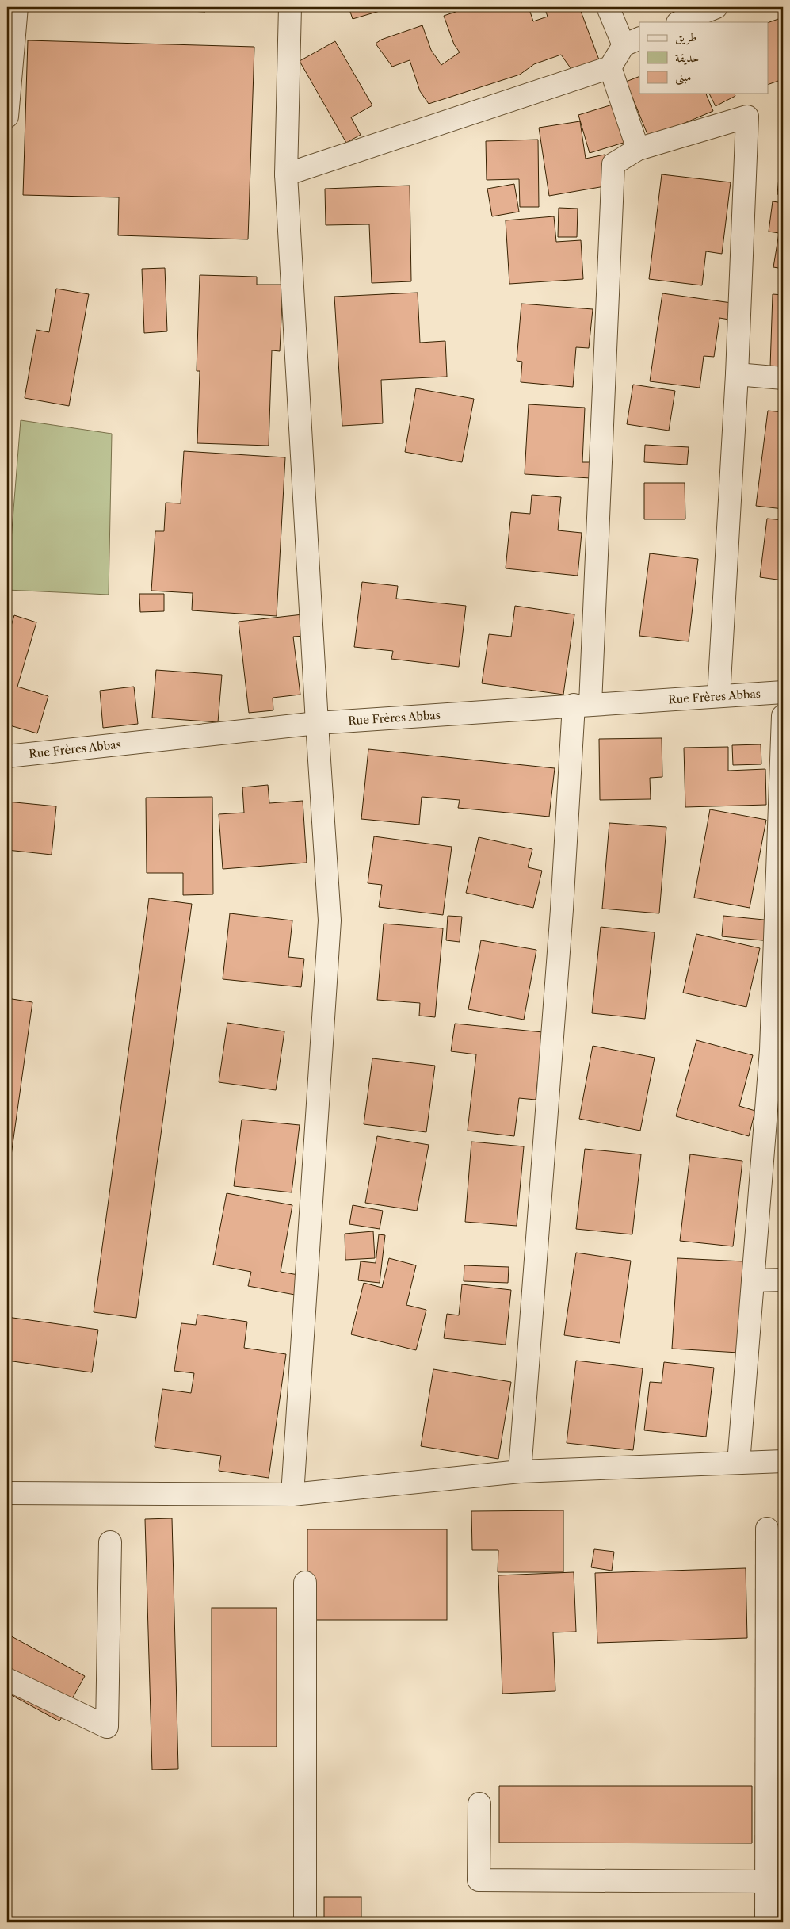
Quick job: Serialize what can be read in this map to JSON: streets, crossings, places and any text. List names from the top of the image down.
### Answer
{
  "streets": {
    "street": ["Rue Frères Abbas"]
  },
  "legend": ["طريق", "حديقة", "مبنى"]
}
